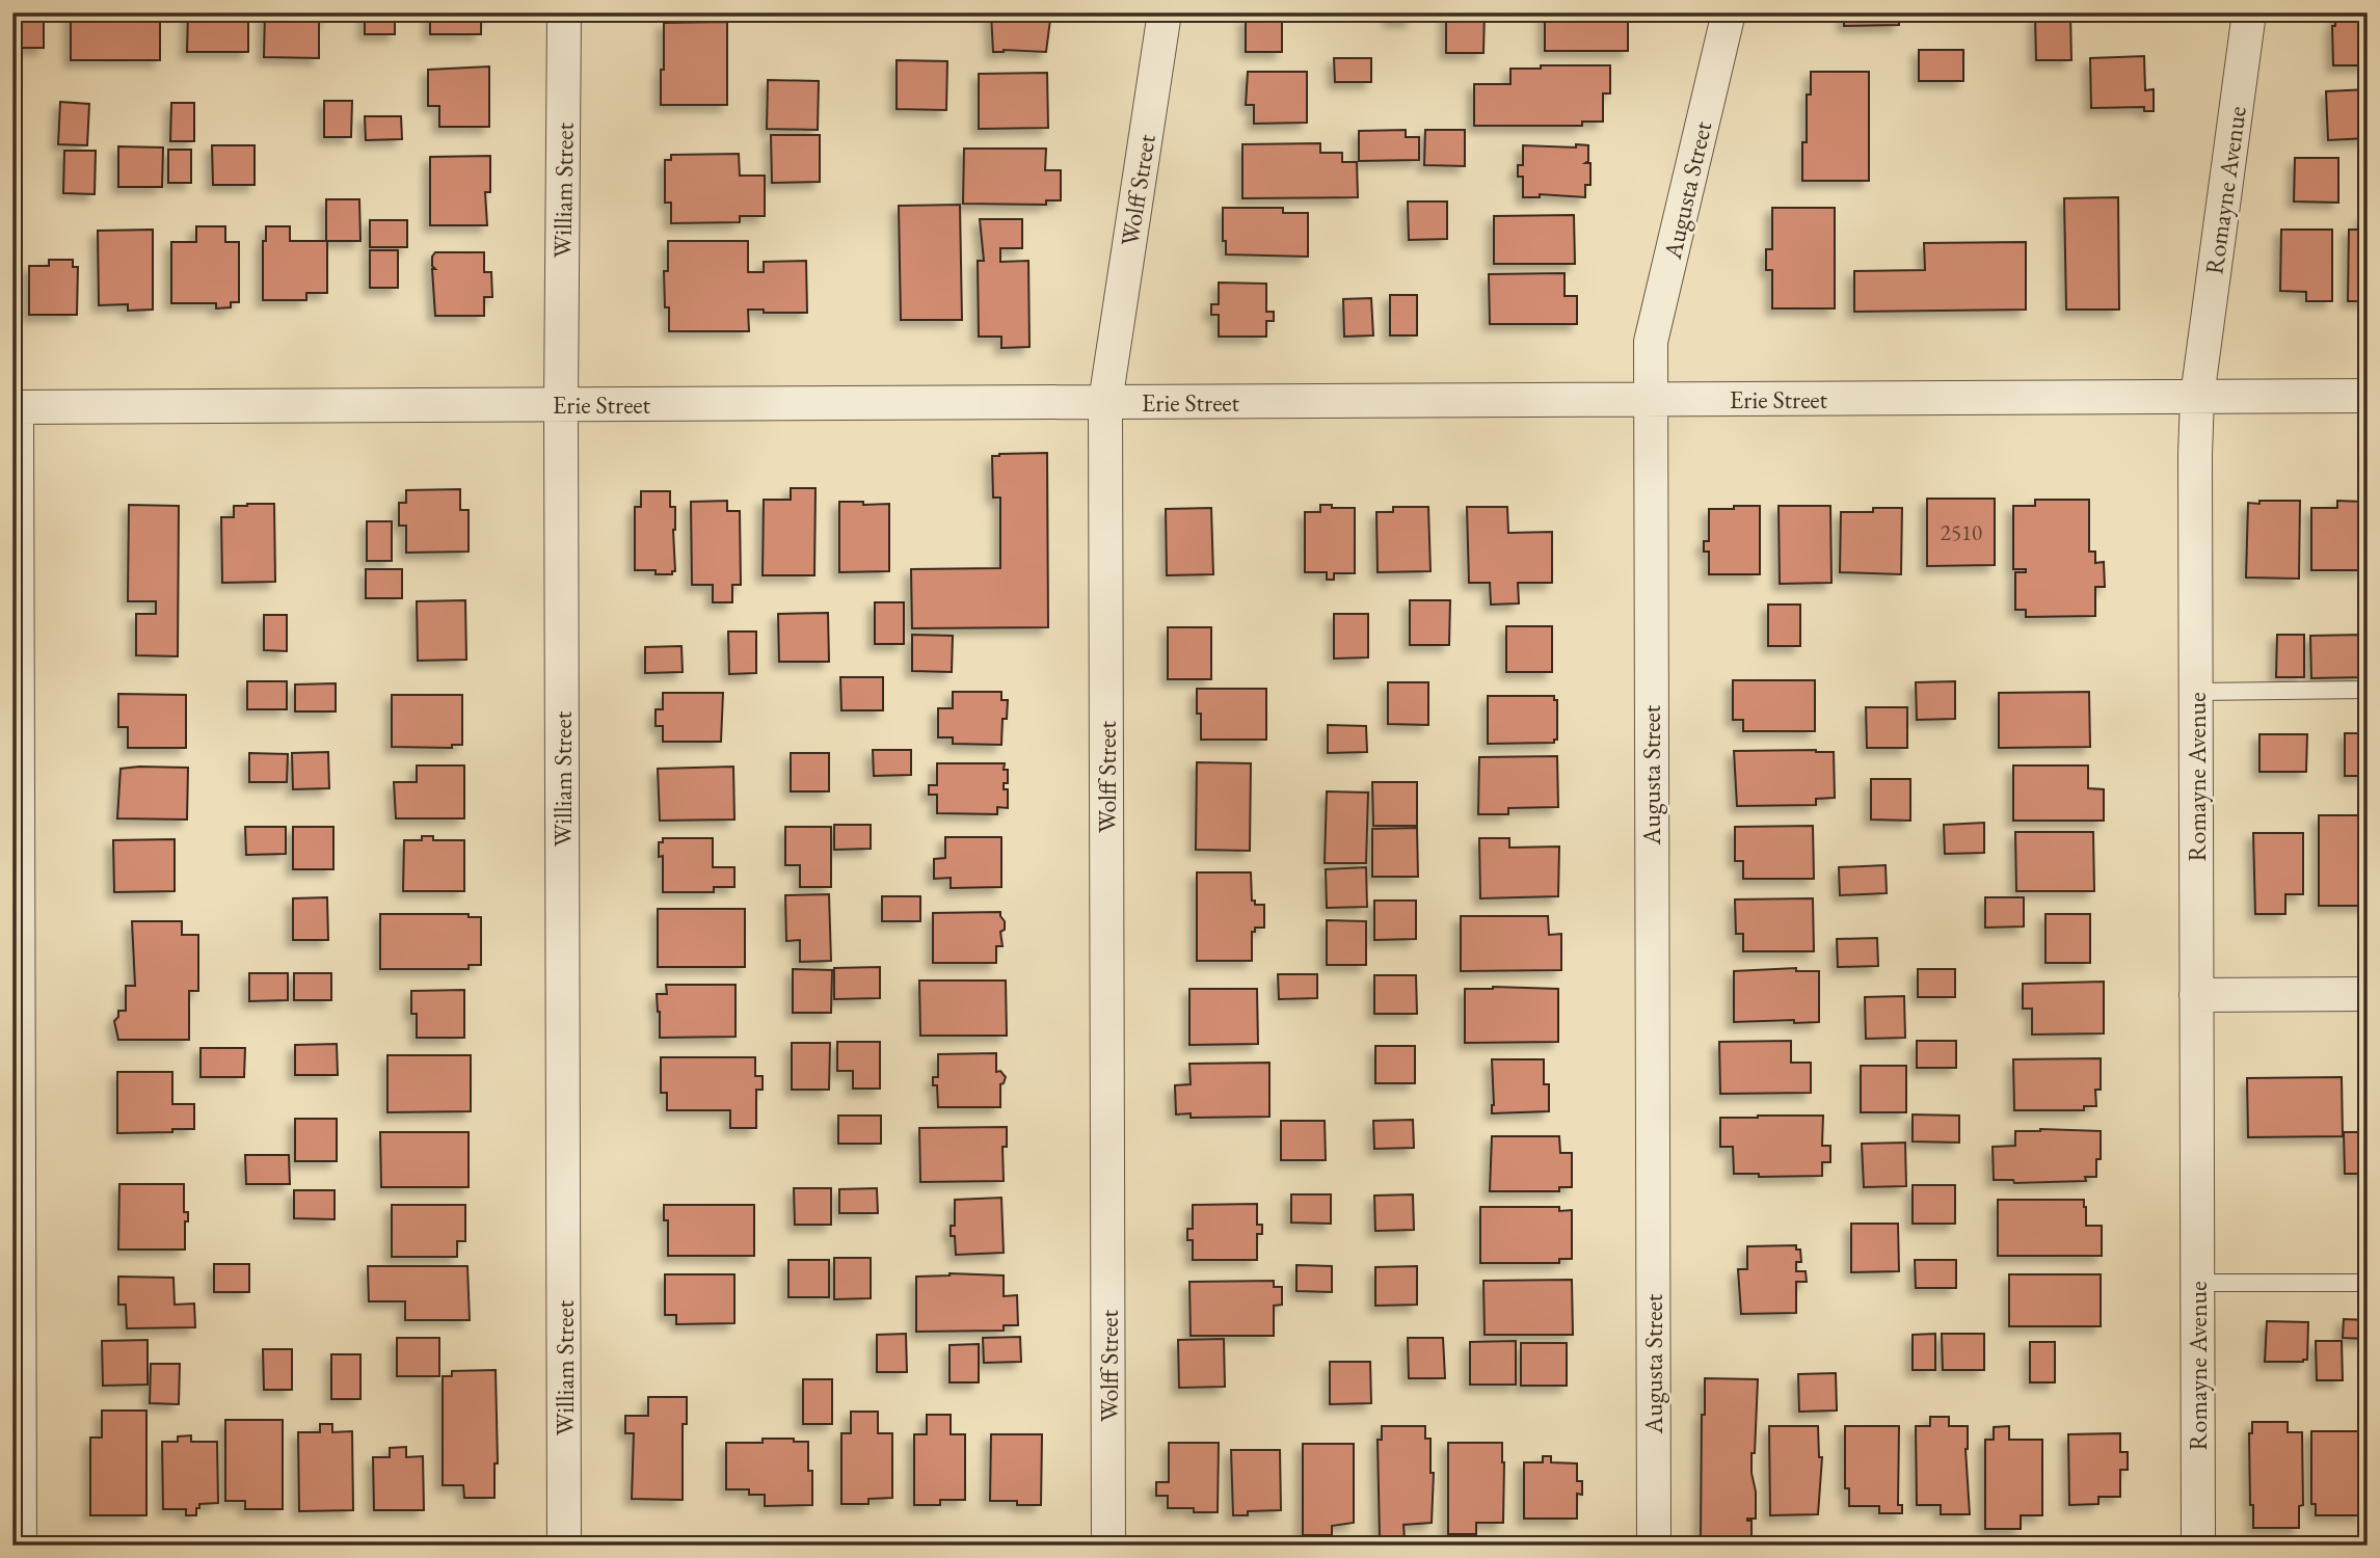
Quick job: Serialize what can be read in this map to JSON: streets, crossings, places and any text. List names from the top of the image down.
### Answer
{
  "streets": {
    "street": [
      "William Street",
      "Wolff Street",
      "Augusta Street",
      "Romayne Avenue",
      "Erie Street"
    ]
  },
  "crossings": [
    ["William Street", "Erie Street"],
    ["Wolff Street", "Erie Street"],
    ["Augusta Street", "Erie Street"],
    ["Romayne Avenue", "Erie Street"]
  ],
  "house_numbers": ["2510"]
}
